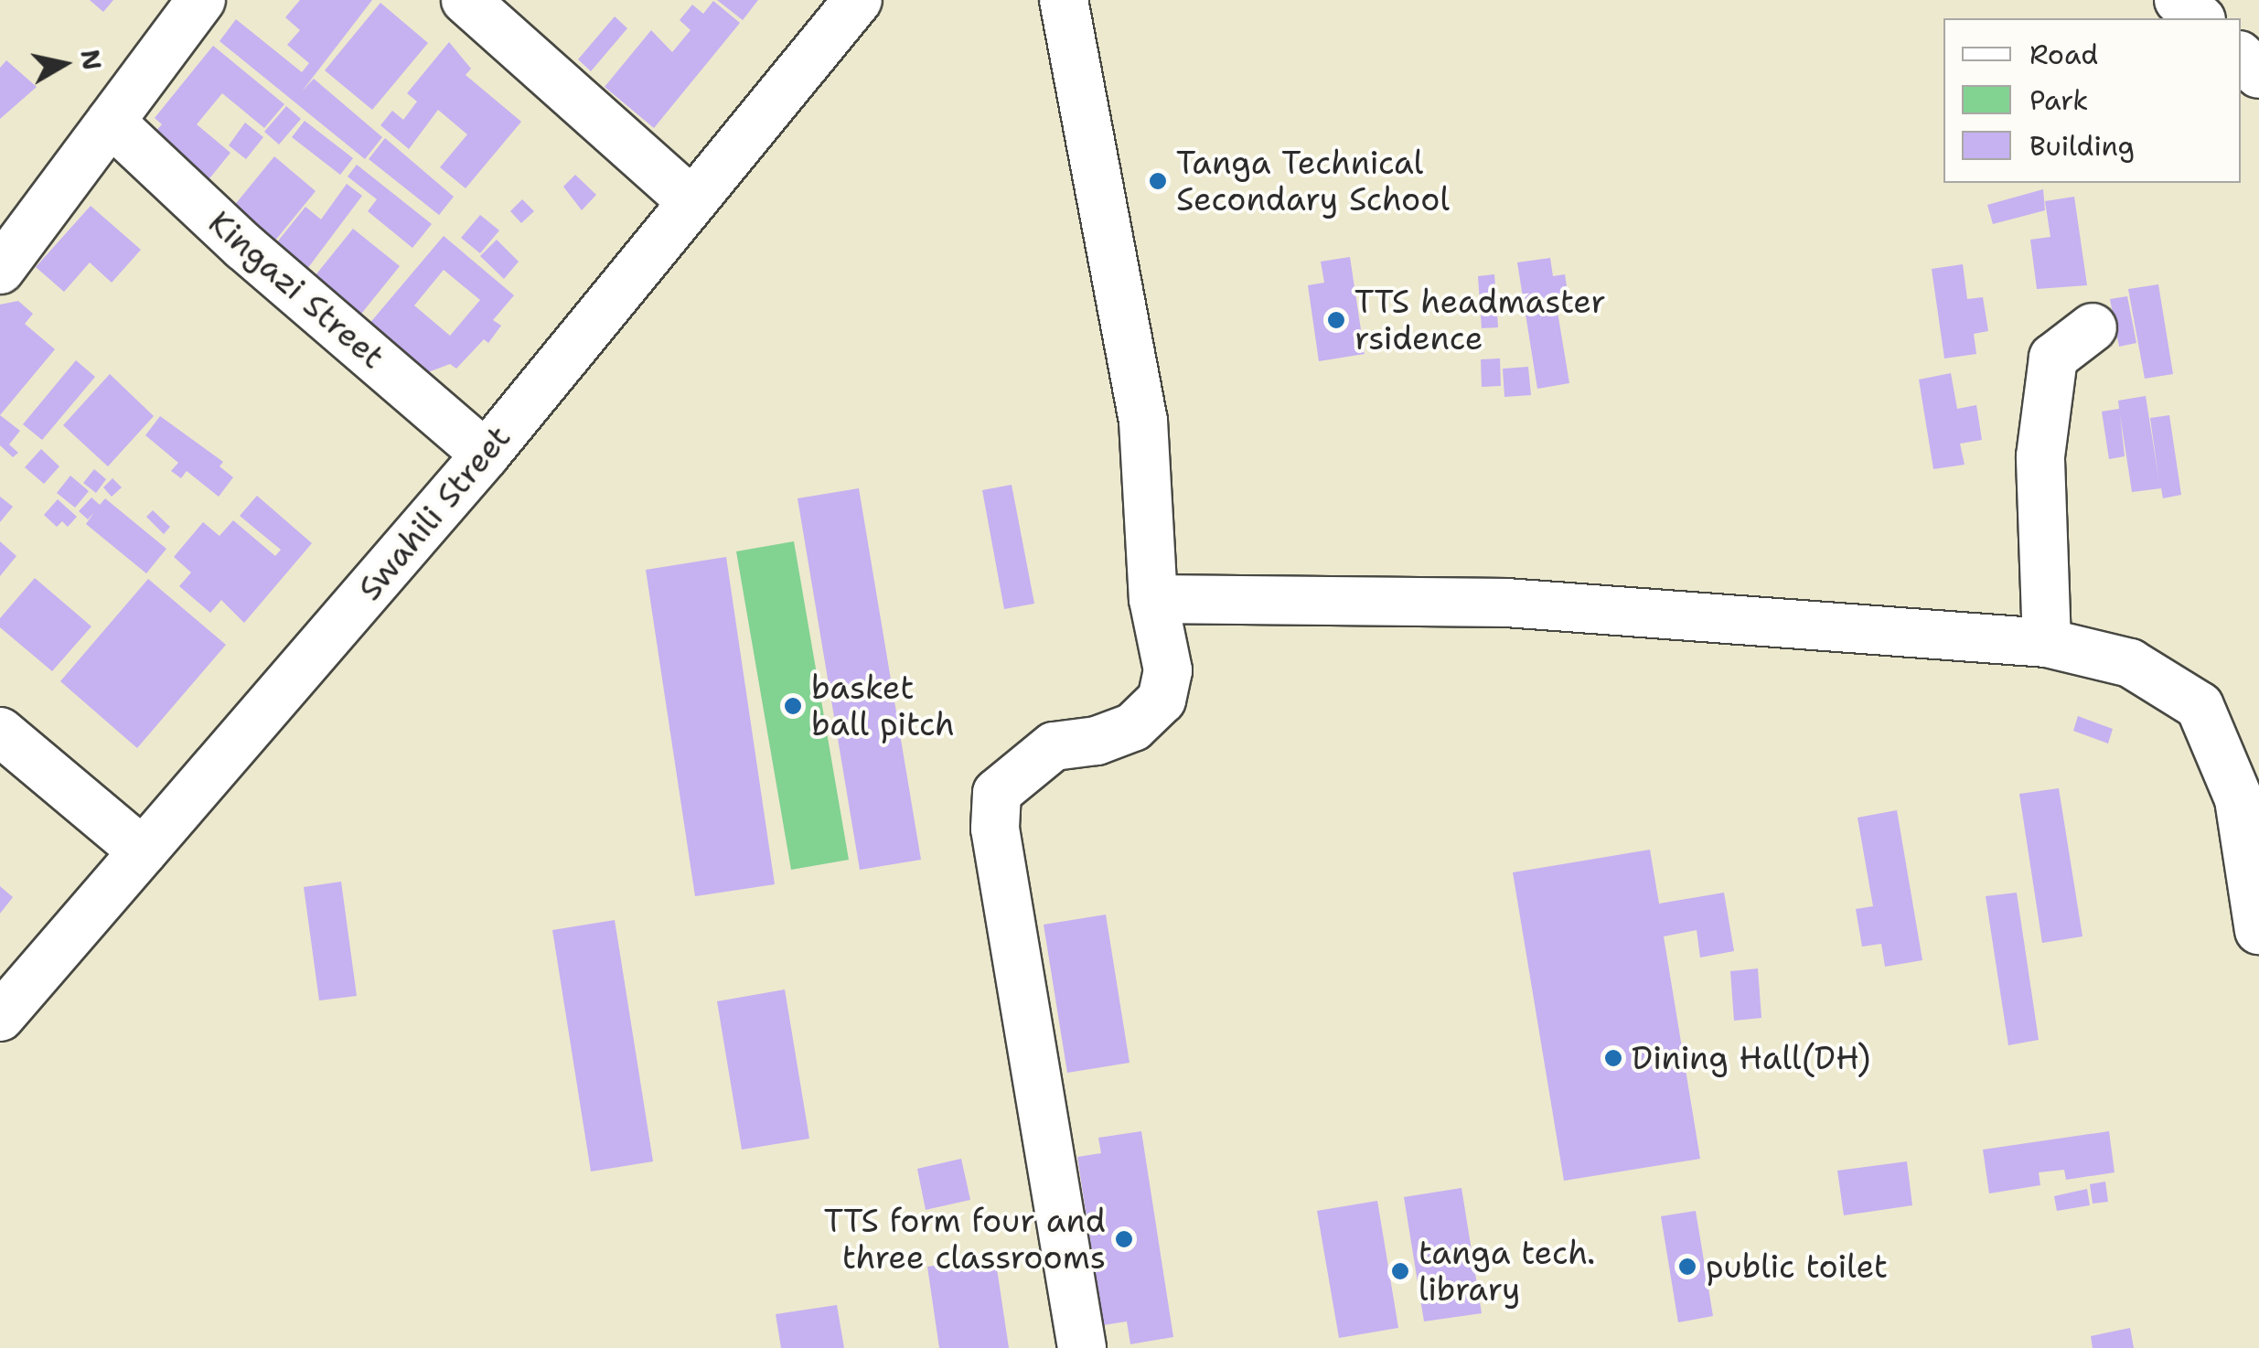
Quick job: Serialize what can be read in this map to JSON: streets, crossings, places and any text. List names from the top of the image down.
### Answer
{
  "streets": {
    "street": ["Kingazi Street", "Swahili Street"]
  },
  "crossings": [
    ["Kingazi Street", "Swahili Street"]
  ],
  "places": [
    "Tanga Technical Secondary School",
    "TTS headmaster rsidence",
    "basket ball pitch",
    "Dining Hall(DH)",
    "TTS form four and three classrooms",
    "public toilet",
    "tanga tech. library"
  ],
  "legend": ["Road", "Park", "Building"],
  "north": "right"
}
